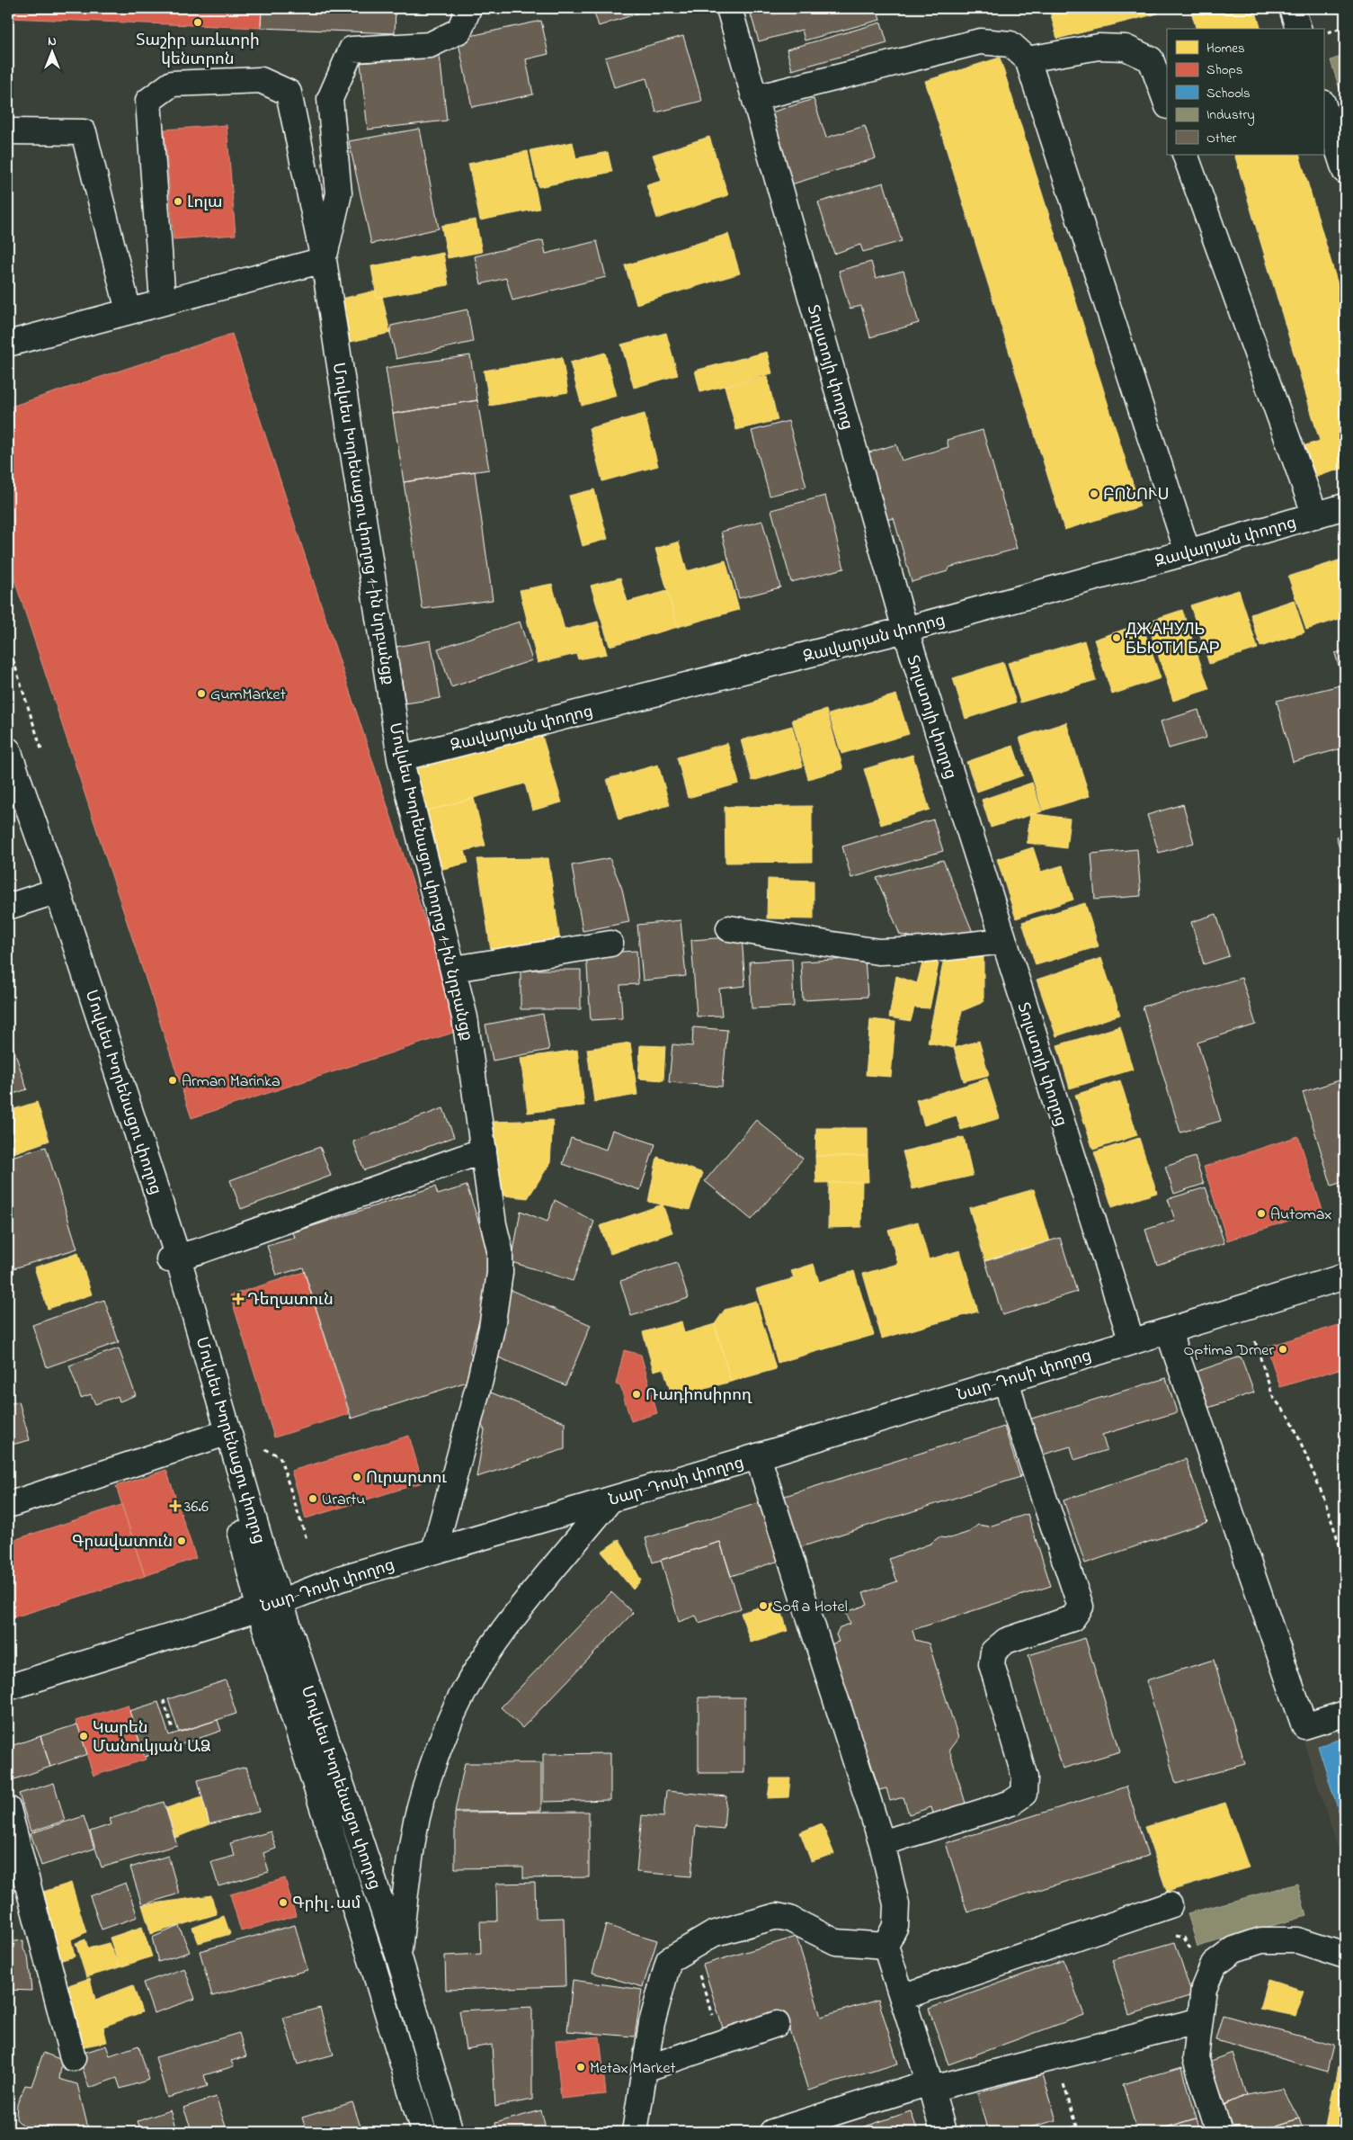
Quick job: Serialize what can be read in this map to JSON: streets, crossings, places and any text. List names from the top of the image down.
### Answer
{
  "streets": {
    "street": [
      "Տոլստոյի փողոց",
      "Մովսես Խորենացու փողոց 1-ին նրբանցք",
      "Զավարյան փողոց",
      "Մովսես Խորենացու փողոց",
      "Նար-Դոսի փողոց"
    ]
  },
  "crossings": [
    ["Տոլստոյի փողոց", "Զավարյան փողոց"],
    ["Տոլստոյի փողոց", "Նար-Դոսի փողոց"],
    ["Մովսես Խորենացու փողոց 1-ին նրբանցք", "Զավարյան փողոց"],
    ["Մովսես Խորենացու փողոց 1-ին նրբանցք", "Նար-Դոսի փողոց"],
    ["Մովսես Խորենացու փողոց", "Նար-Դոսի փողոց"]
  ],
  "places": {
    "other": [
      "Տաշիր առևտրի կենտրոն",
      "Լոլա",
      "ԲՈՆՈՒՍ",
      "ДЖАНУЛЬ БЬЮТИ БАР",
      "GumMarket",
      "Arman Marinka",
      "Automax",
      "Optima Drner",
      "Ռադիոսիրող",
      "Ուրարտու",
      "Urartu",
      "Գրավատուն",
      "Sofia Hotel",
      "Կարեն Մանուկյան ԱՁ",
      "Գրիլ․ամ",
      "Metax Market"
    ],
    "health": ["Դեղատուն", "36.6"]
  },
  "legend": [
    "Homes",
    "Shops",
    "Schools",
    "Industry",
    "Other"
  ],
  "north": "top"
}
